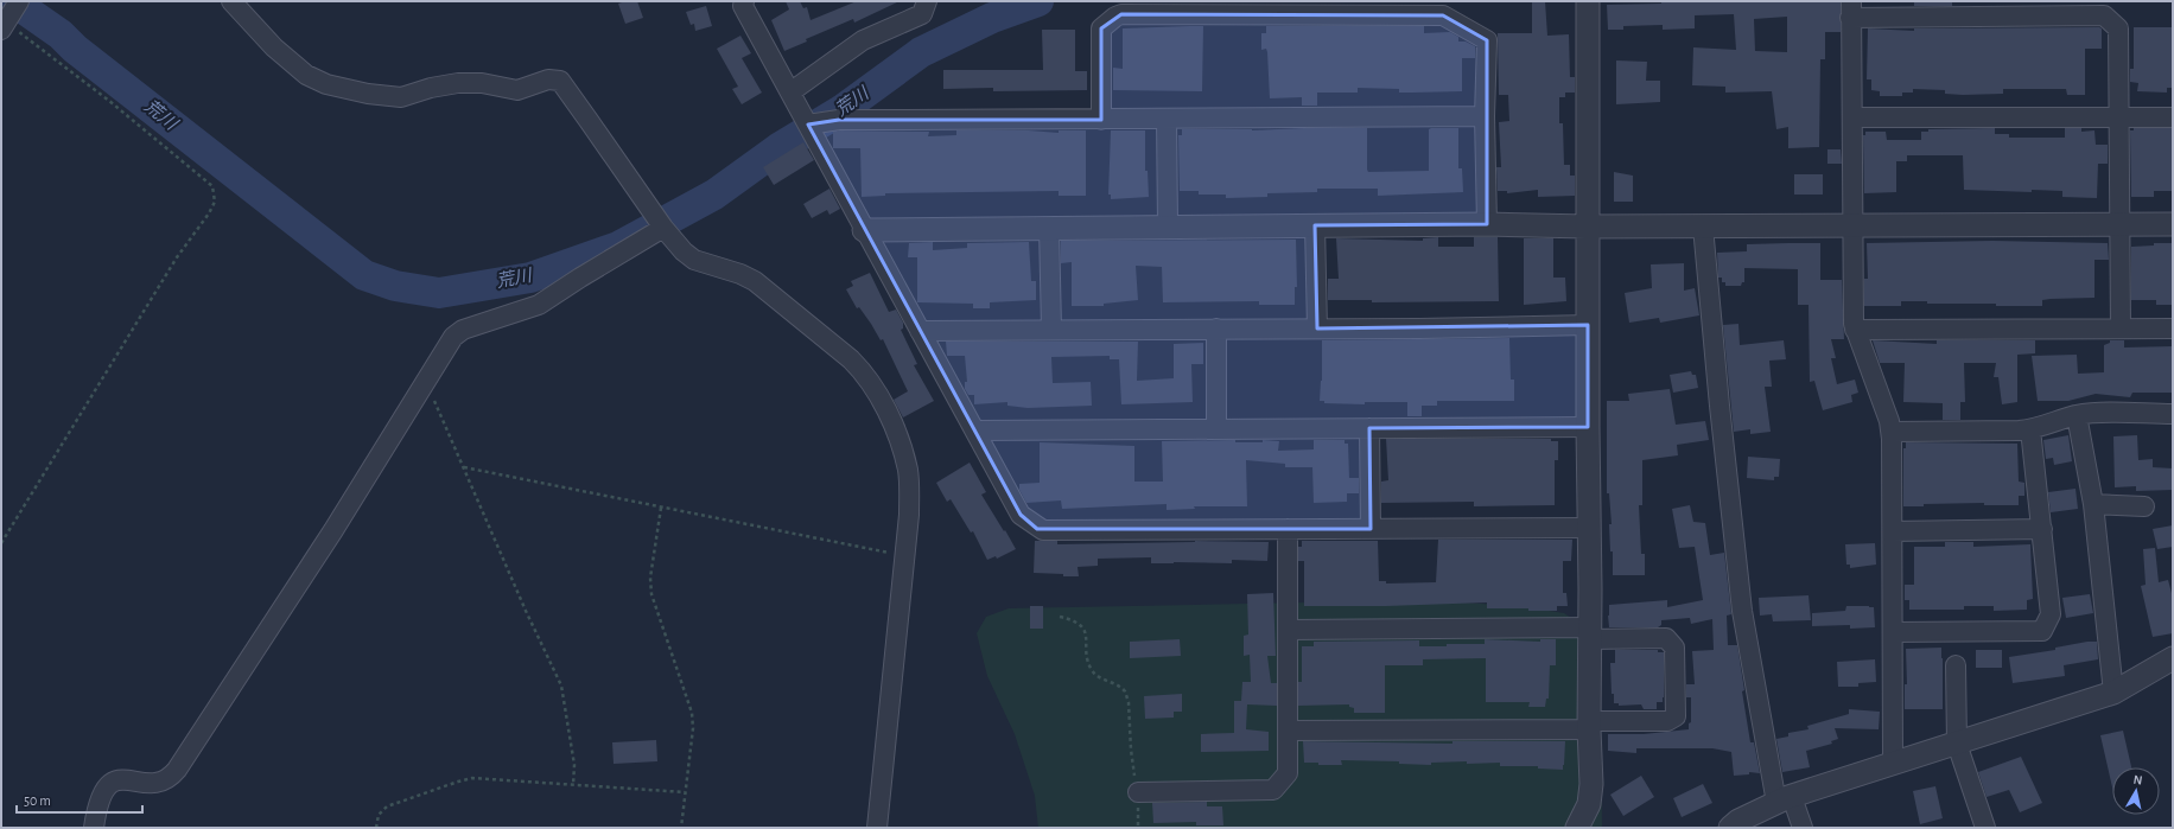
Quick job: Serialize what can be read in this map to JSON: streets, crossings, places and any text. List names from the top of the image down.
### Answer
{
  "water": ["荒川"],
  "scale_bar": "50 m",
  "north": "top"
}
